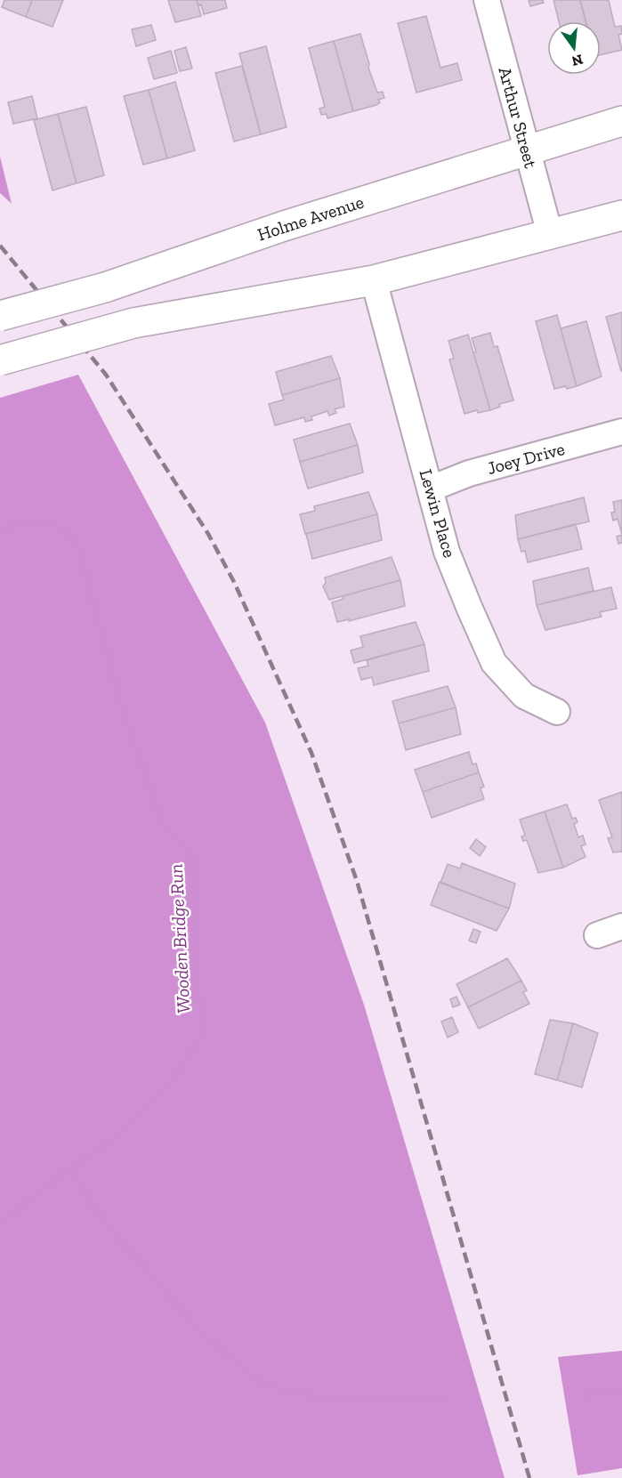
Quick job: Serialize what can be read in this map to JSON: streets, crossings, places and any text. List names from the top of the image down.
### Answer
{
  "streets": {
    "main road": ["Holme Avenue"],
    "street": ["Arthur Street", "Joey Drive", "Lewin Place"]
  },
  "crossings": [
    ["Arthur Street", "Holme Avenue"],
    ["Joey Drive", "Lewin Place"]
  ],
  "water": ["Wooden Bridge Run"],
  "north": "bottom"
}
